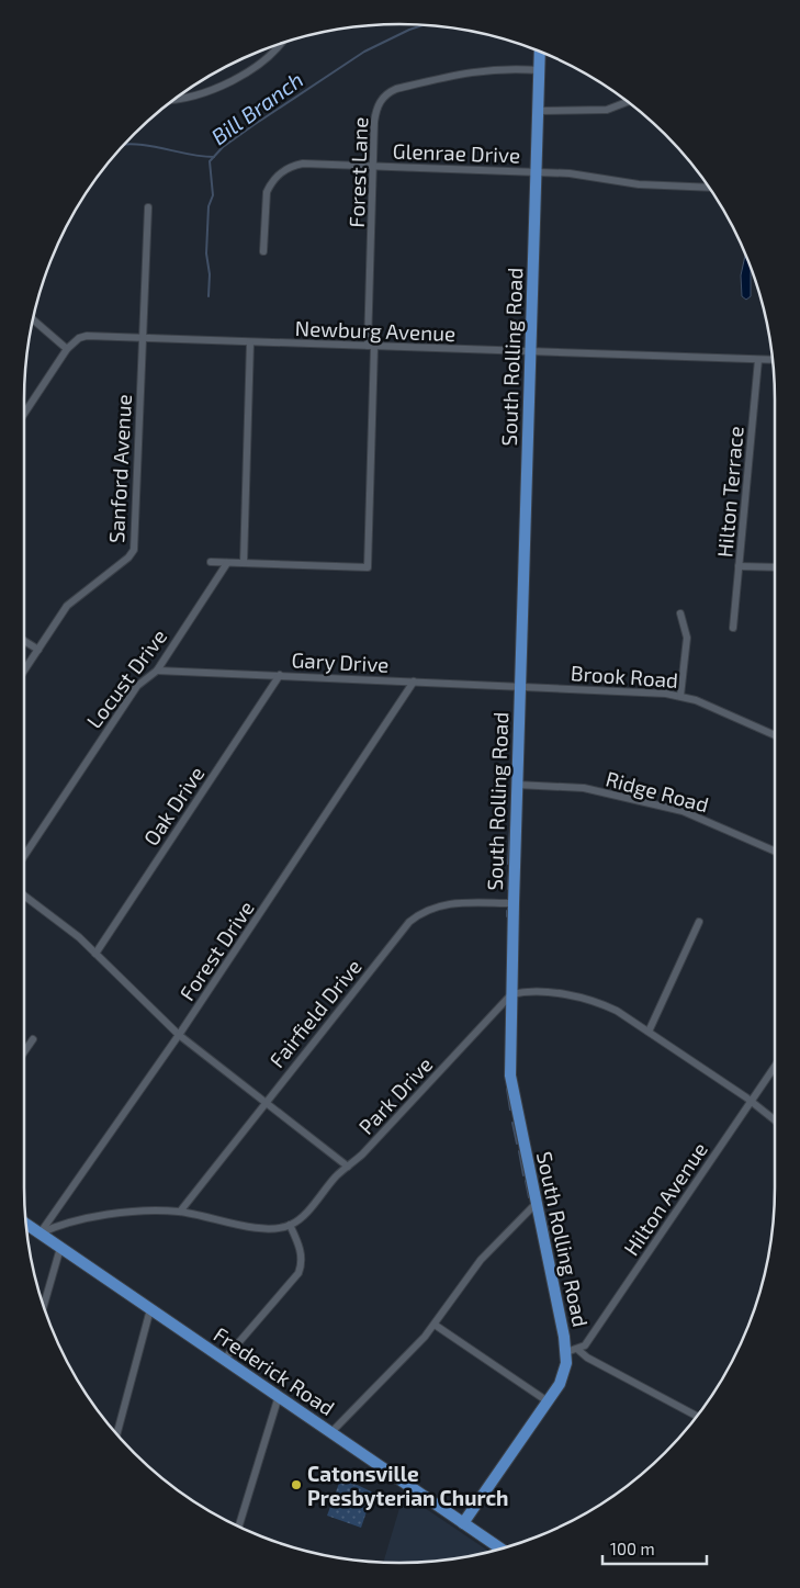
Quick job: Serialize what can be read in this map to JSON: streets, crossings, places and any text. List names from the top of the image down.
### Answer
{
  "streets": {
    "main road": ["South Rolling Road", "Frederick Road"],
    "street": [
      "Glenrae Drive",
      "Forest Lane",
      "Newburg Avenue",
      "Sanford Avenue",
      "Hilton Terrace",
      "Gary Drive",
      "Brook Road",
      "Locust Drive",
      "Ridge Road",
      "Oak Drive",
      "Forest Drive",
      "Fairfield Drive",
      "Park Drive",
      "Hilton Avenue"
    ]
  },
  "crossings": [
    ["Glenrae Drive", "Forest Lane"],
    ["Glenrae Drive", "South Rolling Road"],
    ["Forest Lane", "Newburg Avenue"],
    ["Forest Lane", "South Rolling Road"],
    ["Newburg Avenue", "South Rolling Road"],
    ["Newburg Avenue", "Sanford Avenue"],
    ["Newburg Avenue", "Hilton Terrace"],
    ["South Rolling Road", "Gary Drive"],
    ["South Rolling Road", "Brook Road"],
    ["South Rolling Road", "Ridge Road"],
    ["South Rolling Road", "Fairfield Drive"],
    ["South Rolling Road", "Park Drive"],
    ["South Rolling Road", "Frederick Road"],
    ["Gary Drive", "Brook Road"],
    ["Gary Drive", "Locust Drive"],
    ["Gary Drive", "Oak Drive"],
    ["Gary Drive", "Forest Drive"],
    ["Forest Drive", "Frederick Road"]
  ],
  "water": ["Bill Branch"],
  "places": ["Catonsville Presbyterian Church"],
  "scale_bar": "100 m"
}
